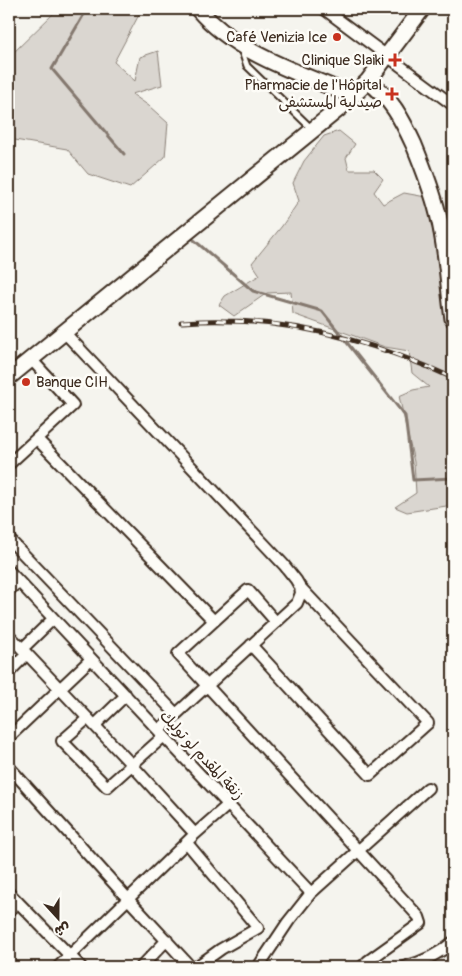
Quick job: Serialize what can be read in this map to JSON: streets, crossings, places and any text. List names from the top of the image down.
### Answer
{
  "streets": {
    "street": ["زنقة المقدم لو توليك"]
  },
  "places": {
    "other": ["Café Venizia Ice", "Banque CIH"],
    "health": ["Clinique Slaiki", "Pharmacie de l'Hôpital صيدلية المستشفى"]
  },
  "north": "bottom"
}
